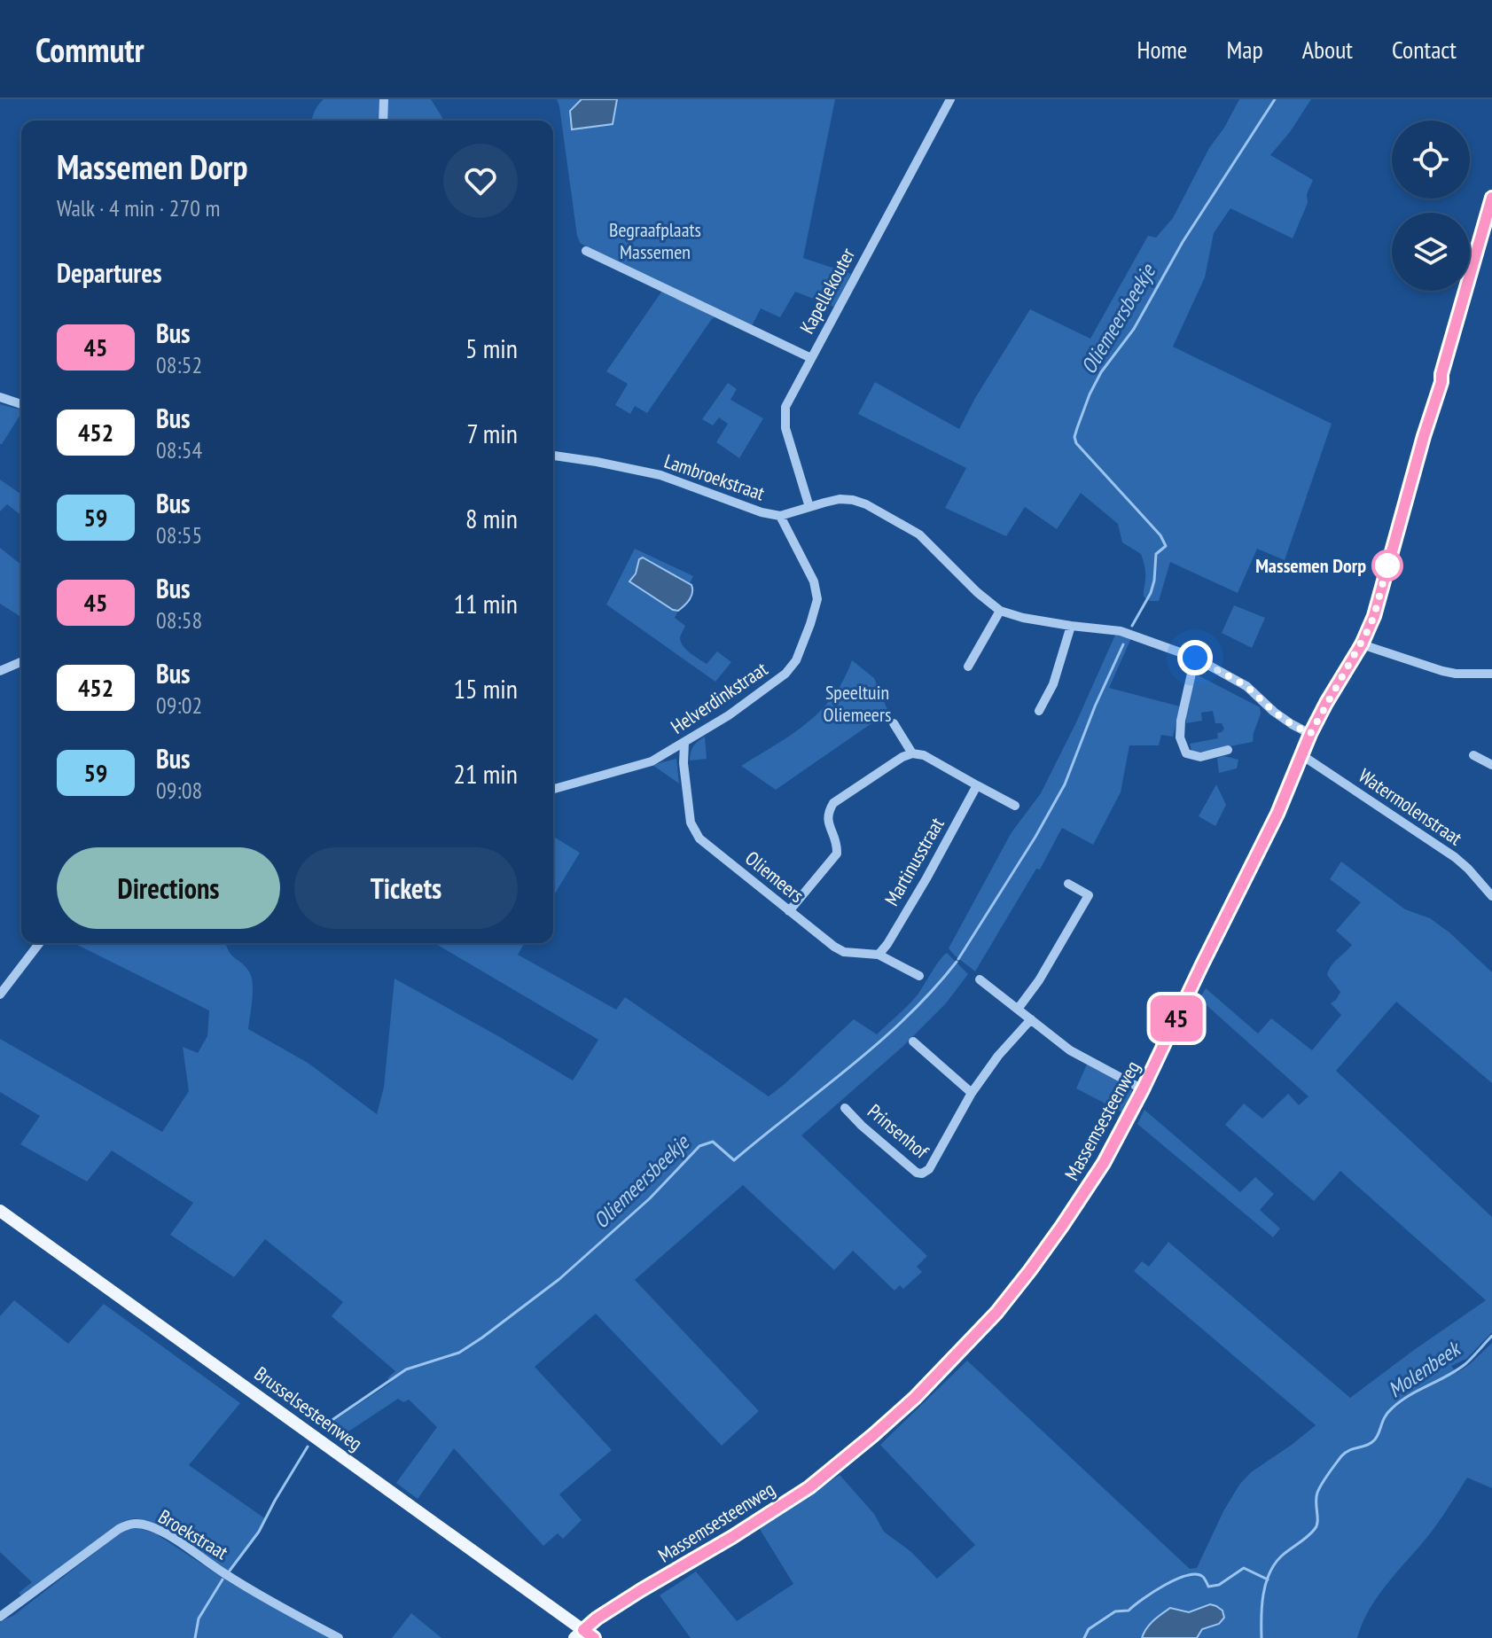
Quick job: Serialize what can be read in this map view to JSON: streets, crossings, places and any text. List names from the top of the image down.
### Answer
{
  "streets": {
    "main road": ["Massemsesteenweg", "Brusselsesteenweg"],
    "street": [
      "Kapellekouter",
      "Lambroekstraat",
      "Helverdinkstraat",
      "Watermolenstraat",
      "Martinusstraat",
      "Oliemeers",
      "Prinsenhof",
      "Broekstraat"
    ]
  },
  "crossings": [
    ["Kapellekouter", "Lambroekstraat"],
    ["Lambroekstraat", "Helverdinkstraat"],
    ["Lambroekstraat", "Massemsesteenweg"],
    ["Helverdinkstraat", "Oliemeers"],
    ["Watermolenstraat", "Massemsesteenweg"],
    ["Martinusstraat", "Oliemeers"],
    ["Massemsesteenweg", "Brusselsesteenweg"]
  ],
  "water": ["Oliemeersbeekje", "Molenbeek"],
  "parks": ["Begraafplaats Massemen", "Speeltuin Oliemeers"],
  "places": ["Massemen Dorp"],
  "lines": ["bus line 45"],
  "page": {
    "header": "Commutr",
    "nav": [
      "Home",
      "Map",
      "About",
      "Contact"
    ],
    "on_map": "45",
    "heading": [
      ["Massemen Dorp", "Walk · 4 min · 270 m"],
      "Departures"
    ],
    "list": [
      {
        "mark": "45",
        "name": "Bus",
        "note": "08:52",
        "value": "5 min"
      },
      {
        "mark": "452",
        "name": "Bus",
        "note": "08:54",
        "value": "7 min"
      },
      {
        "mark": "59",
        "name": "Bus",
        "note": "08:55",
        "value": "8 min"
      },
      {
        "mark": "45",
        "name": "Bus",
        "note": "08:58",
        "value": "11 min"
      },
      {
        "mark": "452",
        "name": "Bus",
        "note": "09:02",
        "value": "15 min"
      },
      {
        "mark": "59",
        "name": "Bus",
        "note": "09:08",
        "value": "21 min"
      }
    ],
    "buttons": ["Directions", "Tickets"]
  }
}
